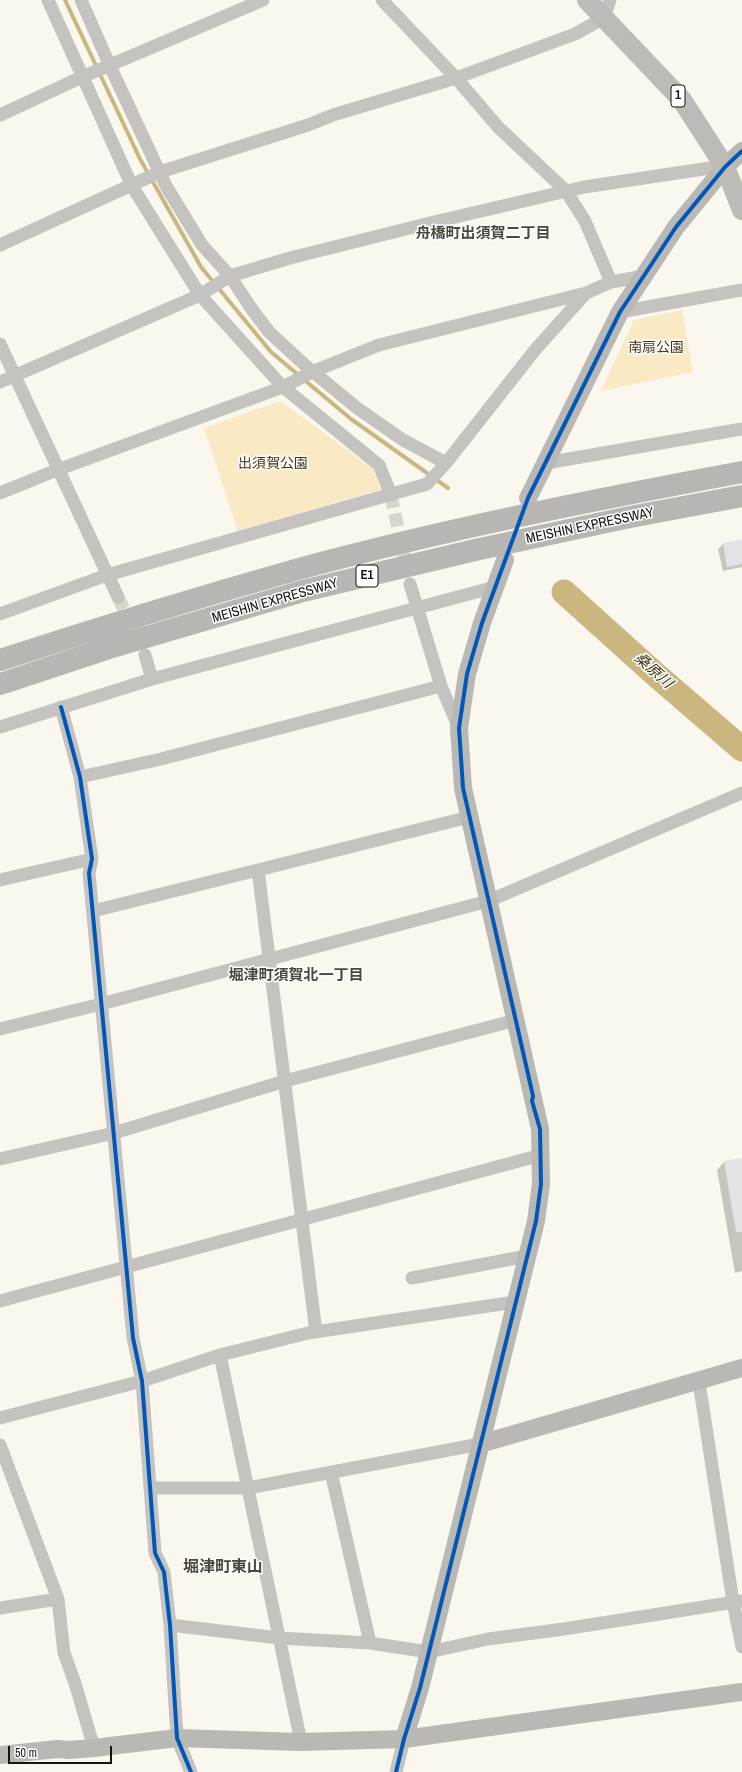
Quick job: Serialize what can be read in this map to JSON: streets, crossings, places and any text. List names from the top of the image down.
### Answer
{
  "streets": {
    "highway": ["MEISHIN EXPRESSWAY", "E1"],
    "main road": ["1"]
  },
  "districts": ["舟橋町出須賀二丁目", "堀津町須賀北一丁目", "堀津町東山"],
  "water": ["桑原川"],
  "parks": ["南扇公園", "出須賀公園"],
  "scale_bar": "50 m"
}
